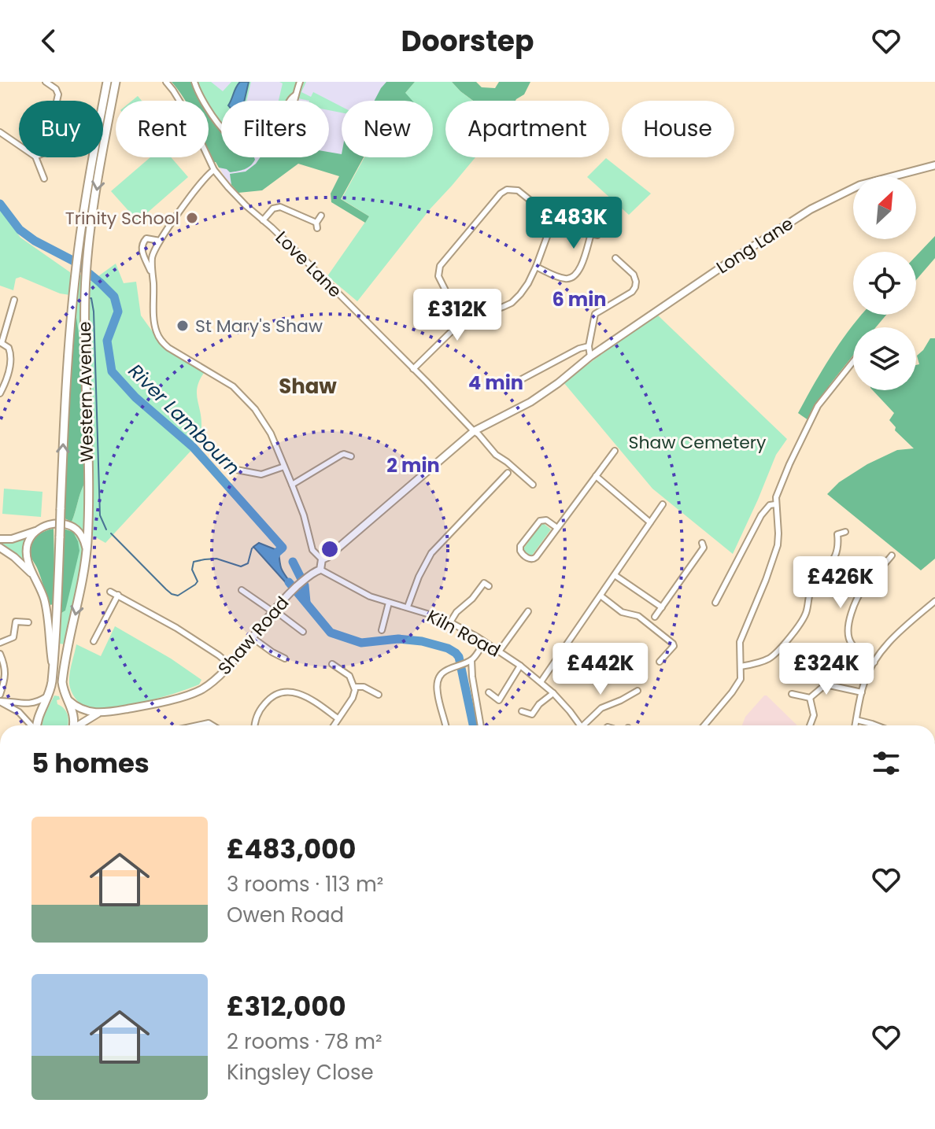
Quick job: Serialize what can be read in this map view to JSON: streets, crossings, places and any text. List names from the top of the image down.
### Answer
{
  "streets": {
    "highway": ["Western Avenue"],
    "main road": ["Long Lane", "Shaw Road"],
    "street": ["Love Lane", "Kiln Road"]
  },
  "crossings": [
    ["Long Lane", "Love Lane"],
    ["Kiln Road", "Shaw Road"]
  ],
  "districts": ["Shaw"],
  "water": ["River Lambourn"],
  "parks": ["Shaw Cemetery"],
  "places": ["Trinity School", "St Mary's Shaw"],
  "north": "top right",
  "page": {
    "header": "Doorstep",
    "chip": [
      "Buy",
      "Rent",
      "Filters",
      "New",
      "Apartment",
      "House"
    ],
    "price": [
      "£483K",
      "£312K",
      "£426K",
      "£442K",
      "£324K"
    ],
    "heading": "5 homes",
    "list": [
      {
        "name": "£483,000",
        "note": "3 rooms · 113 m² · Owen Road"
      },
      {
        "name": "£312,000",
        "note": "2 rooms · 78 m² · Kingsley Close"
      }
    ]
  },
  "rings": ["6 min", "4 min", "2 min"]
}
